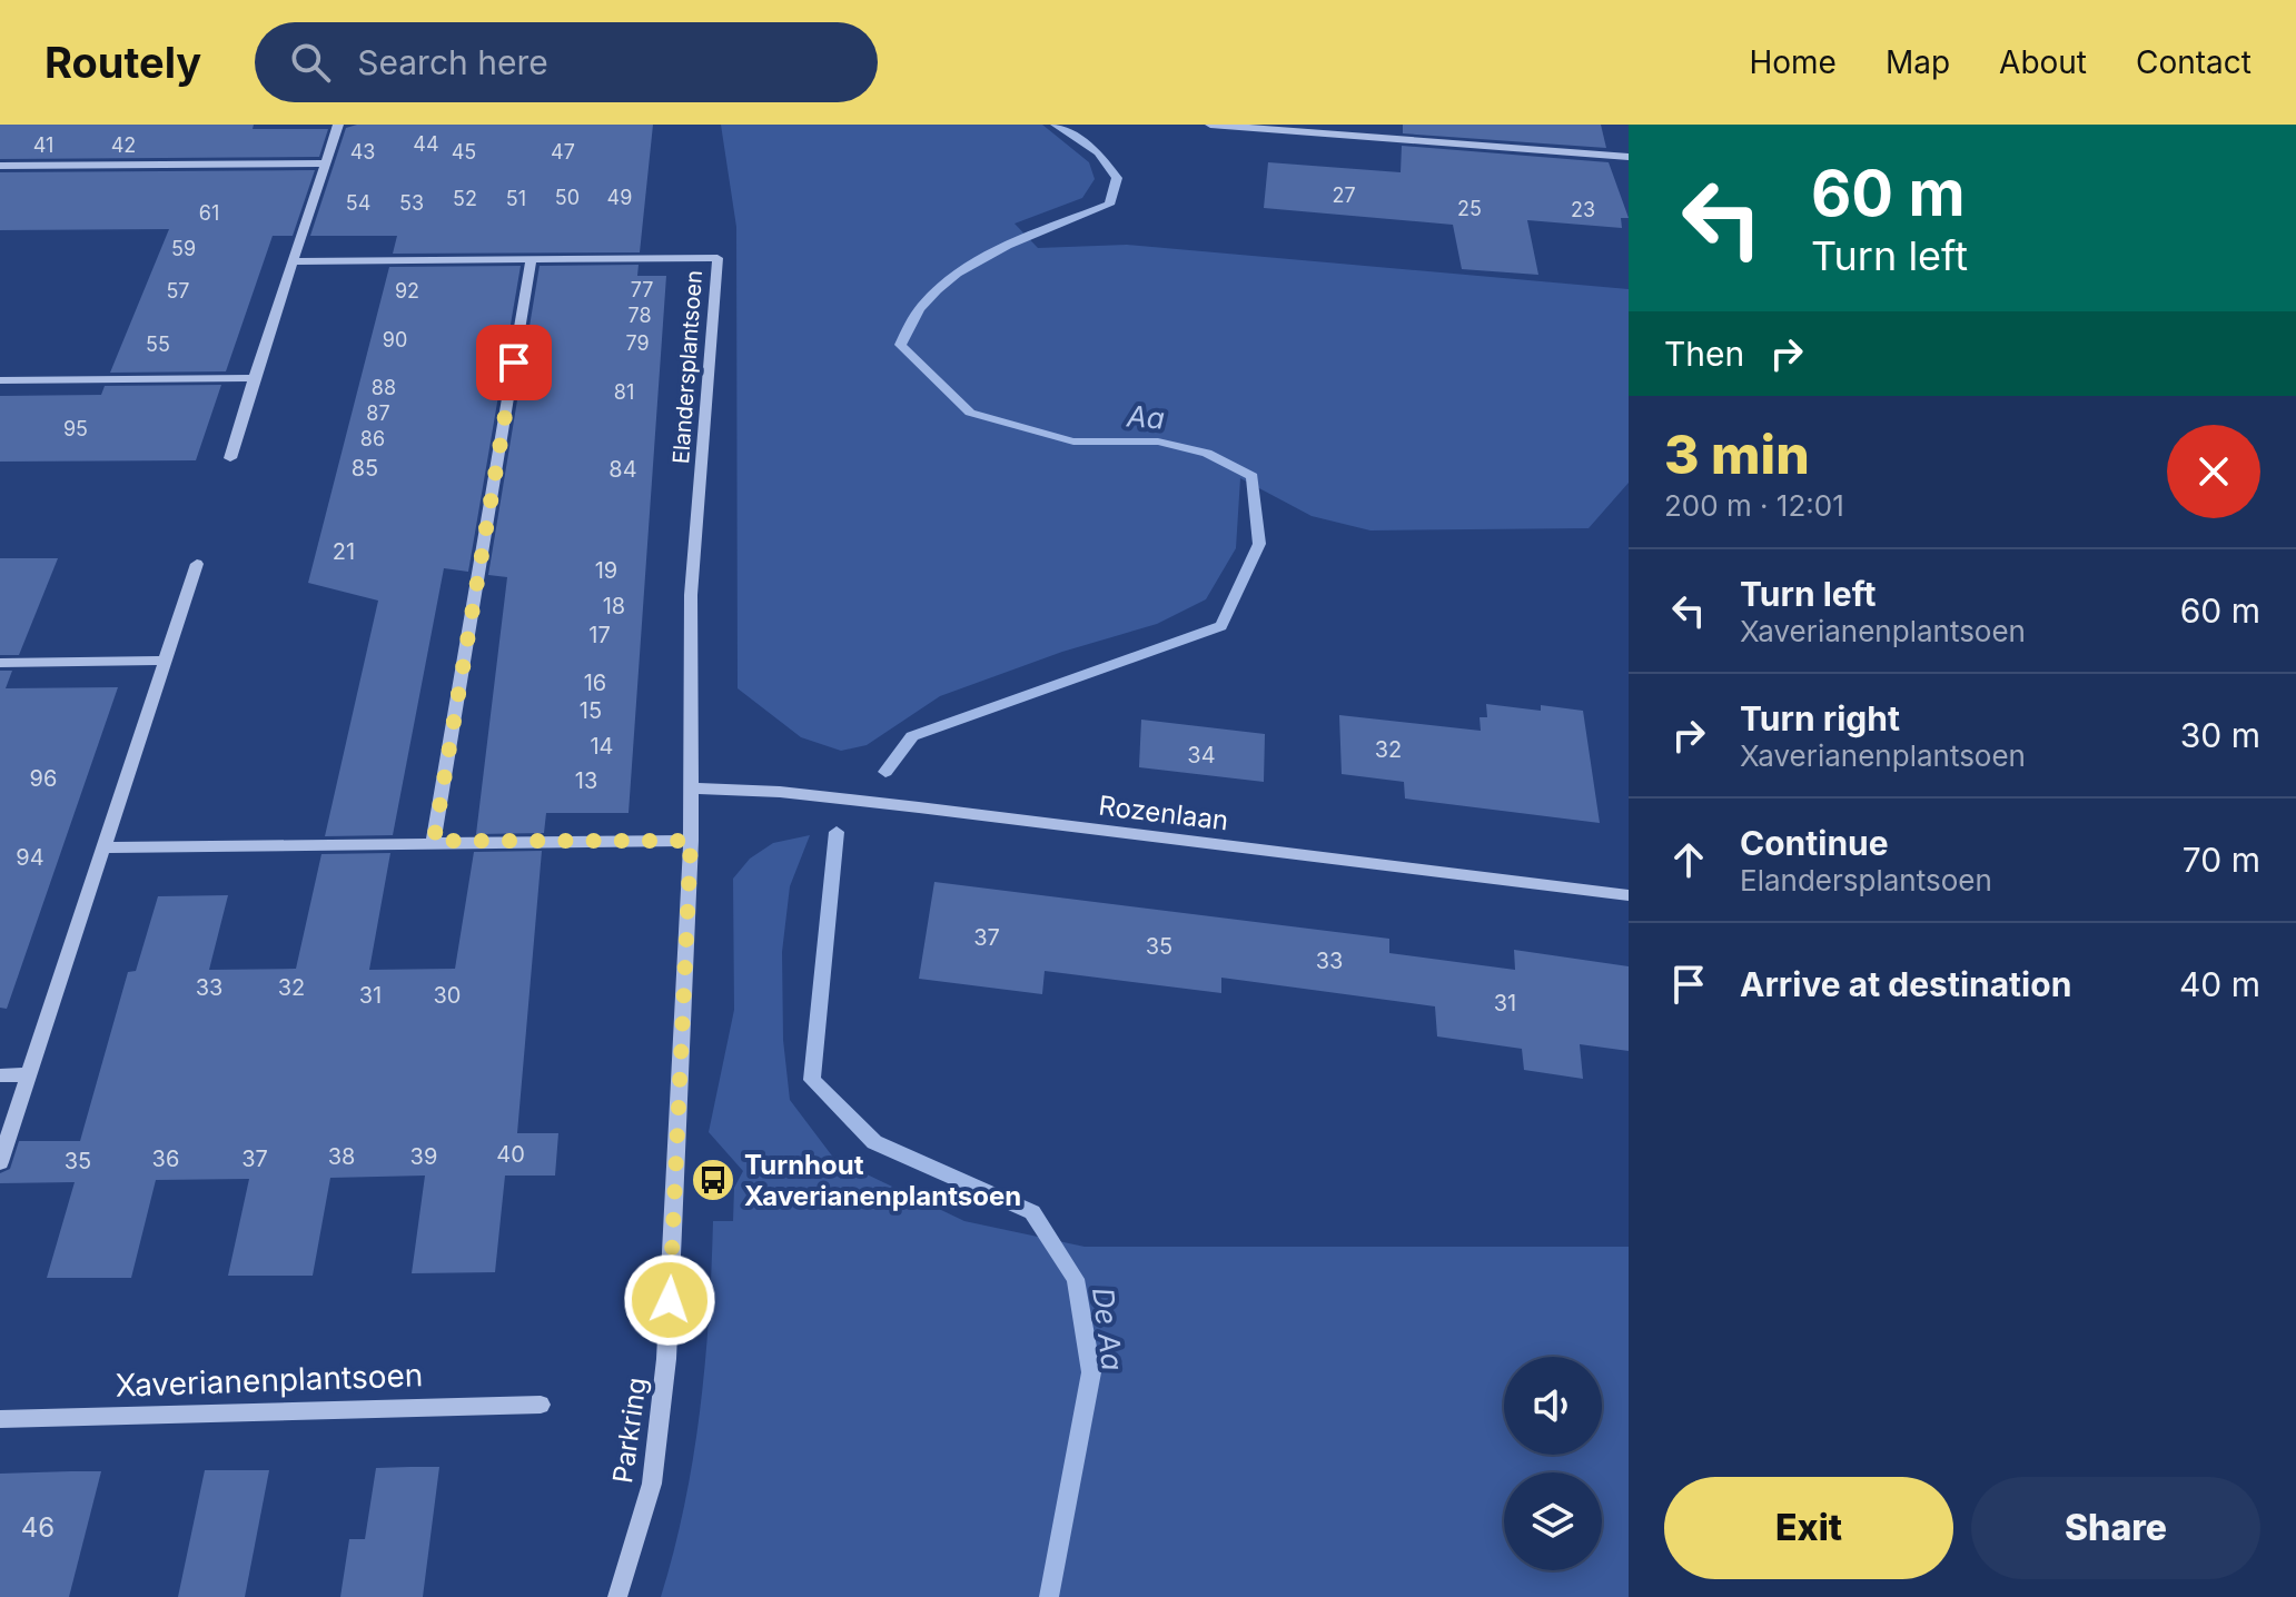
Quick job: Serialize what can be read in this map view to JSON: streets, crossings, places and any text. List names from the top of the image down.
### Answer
{
  "streets": {
    "street": [
      "Elandersplantsoen",
      "Rozenlaan",
      "Xaverianenplantsoen",
      "Parkring"
    ]
  },
  "crossings": [
    ["Elandersplantsoen", "Rozenlaan"]
  ],
  "water": ["Aa", "De Aa"],
  "places": {
    "bus stop": ["Turnhout Xaverianenplantsoen"]
  },
  "house_numbers": [
    "44",
    "41",
    "42",
    "43",
    "45",
    "47",
    "27",
    "50",
    "49",
    "52",
    "51",
    "54",
    "53",
    "25",
    "23",
    "61",
    "59",
    "77",
    "57",
    "92",
    "78",
    "90",
    "79",
    "55",
    "88",
    "81",
    "87",
    "95",
    "86",
    "85",
    "84",
    "21",
    "19",
    "18",
    "17",
    "16",
    "15",
    "14",
    "32",
    "34",
    "96",
    "13",
    "94",
    "37",
    "35",
    "33",
    "33",
    "32",
    "31",
    "30",
    "31",
    "40",
    "38",
    "39",
    "36",
    "37",
    "35",
    "46"
  ],
  "page": {
    "header": "Routely",
    "search": "Search here",
    "nav": [
      "Home",
      "Map",
      "About",
      "Contact"
    ],
    "turn": ["60 m", "Turn left"],
    "then": "Then",
    "heading": ["3 min", "200 m · 12:01"],
    "list": [
      {
        "name": "Turn left",
        "note": "Xaverianenplantsoen",
        "value": "60 m"
      },
      {
        "name": "Turn right",
        "note": "Xaverianenplantsoen",
        "value": "30 m"
      },
      {
        "name": "Continue",
        "note": "Elandersplantsoen",
        "value": "70 m"
      },
      {
        "name": "Arrive at destination",
        "value": "40 m"
      }
    ],
    "buttons": ["Exit", "Share"]
  }
}
